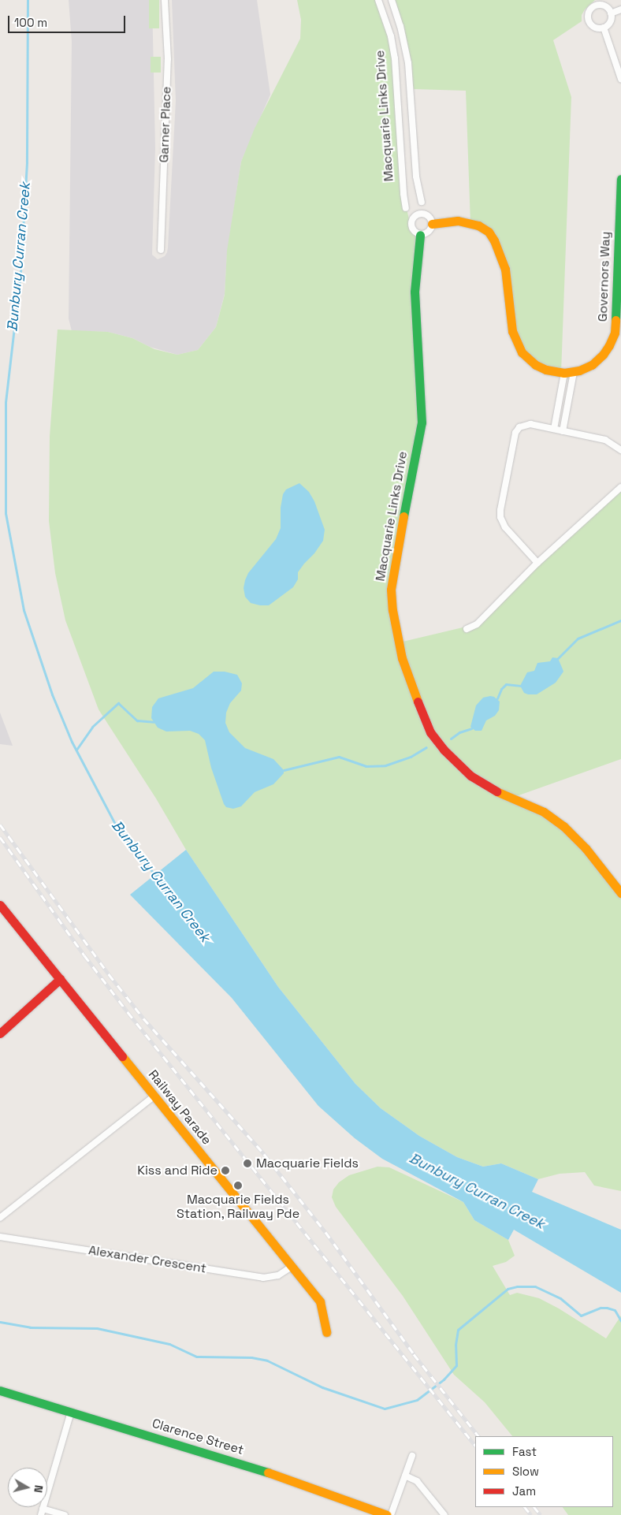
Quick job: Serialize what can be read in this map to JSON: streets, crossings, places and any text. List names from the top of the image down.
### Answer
{
  "streets": {
    "street": [
      "Macquarie Links Drive",
      "Garner Place",
      "Governors Way",
      "Railway Parade",
      "Alexander Crescent",
      "Clarence Street"
    ]
  },
  "crossings": [
    ["Macquarie Links Drive", "Governors Way"],
    ["Railway Parade", "Alexander Crescent"]
  ],
  "water": ["Bunbury Curran Creek"],
  "places": ["Macquarie Fields", "Kiss and Ride", "Macquarie Fields Station, Railway Pde"],
  "legend": ["Fast", "Slow", "Jam"],
  "scale_bar": "100 m",
  "north": "right"
}
